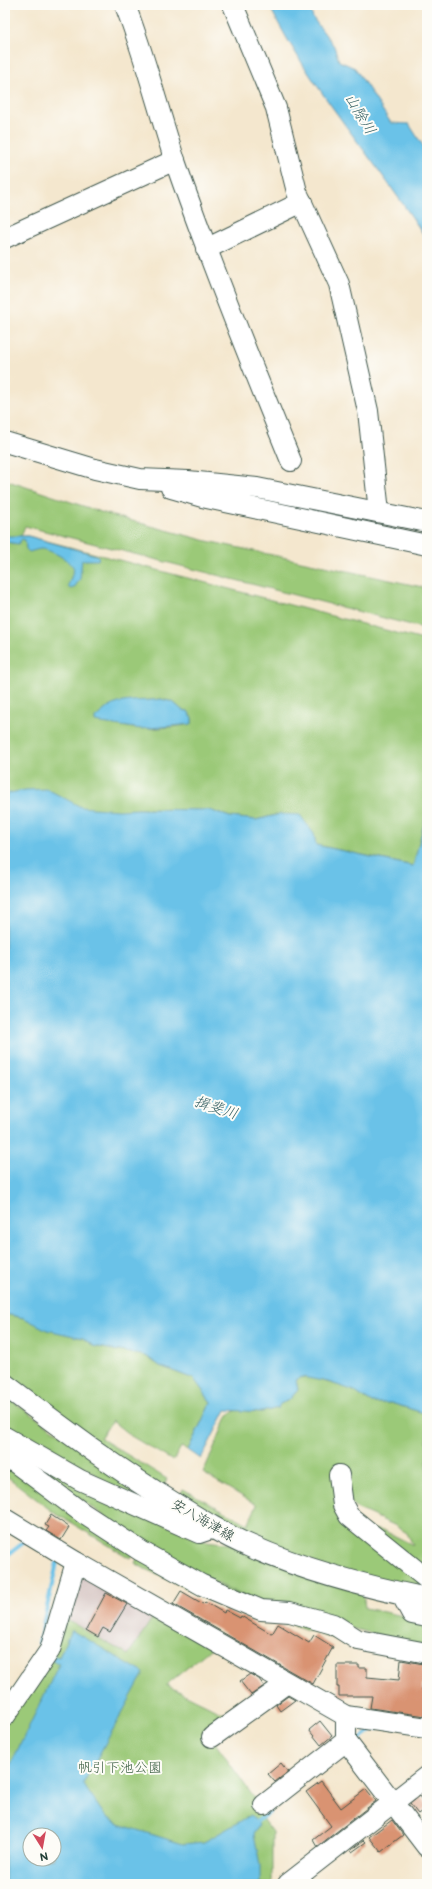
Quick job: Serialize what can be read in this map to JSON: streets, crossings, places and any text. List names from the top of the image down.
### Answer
{
  "streets": {
    "main road": ["安八海津線"]
  },
  "water": ["山除川", "揖斐川"],
  "parks": ["帆引下池公園"],
  "north": "bottom"
}
